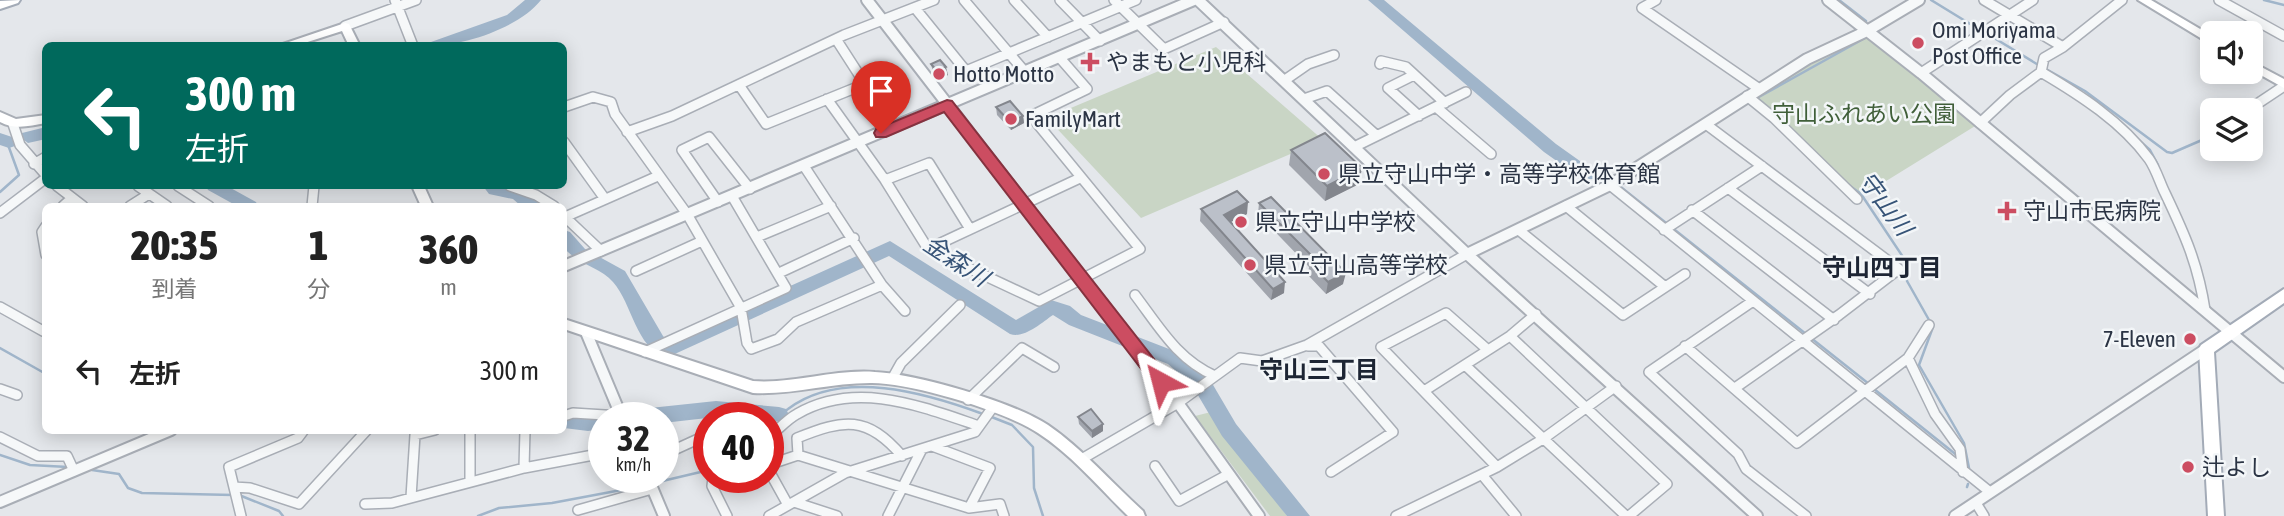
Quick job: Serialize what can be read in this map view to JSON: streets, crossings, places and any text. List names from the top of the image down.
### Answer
{
  "districts": ["守山四丁目", "守山三丁目"],
  "water": ["守山川", "金森川"],
  "parks": ["守山ふれあい公園"],
  "places": {
    "other": [
      "Omi Moriyama Post Office",
      "Hotto Motto",
      "FamilyMart",
      "県立守山中学・高等学校体育館",
      "県立守山中学校",
      "県立守山高等学校",
      "7-Eleven",
      "辻よし"
    ],
    "health": ["やまもと小児科", "守山市民病院"]
  },
  "page": {
    "turn": ["300 m", "左折"],
    "eta": [
      "20:35",
      "到着",
      "1",
      "分",
      "360",
      "m"
    ],
    "list": [
      {
        "name": "左折",
        "value": "300 m"
      }
    ],
    "speed": "32 km/h",
    "limit": "40"
  }
}
